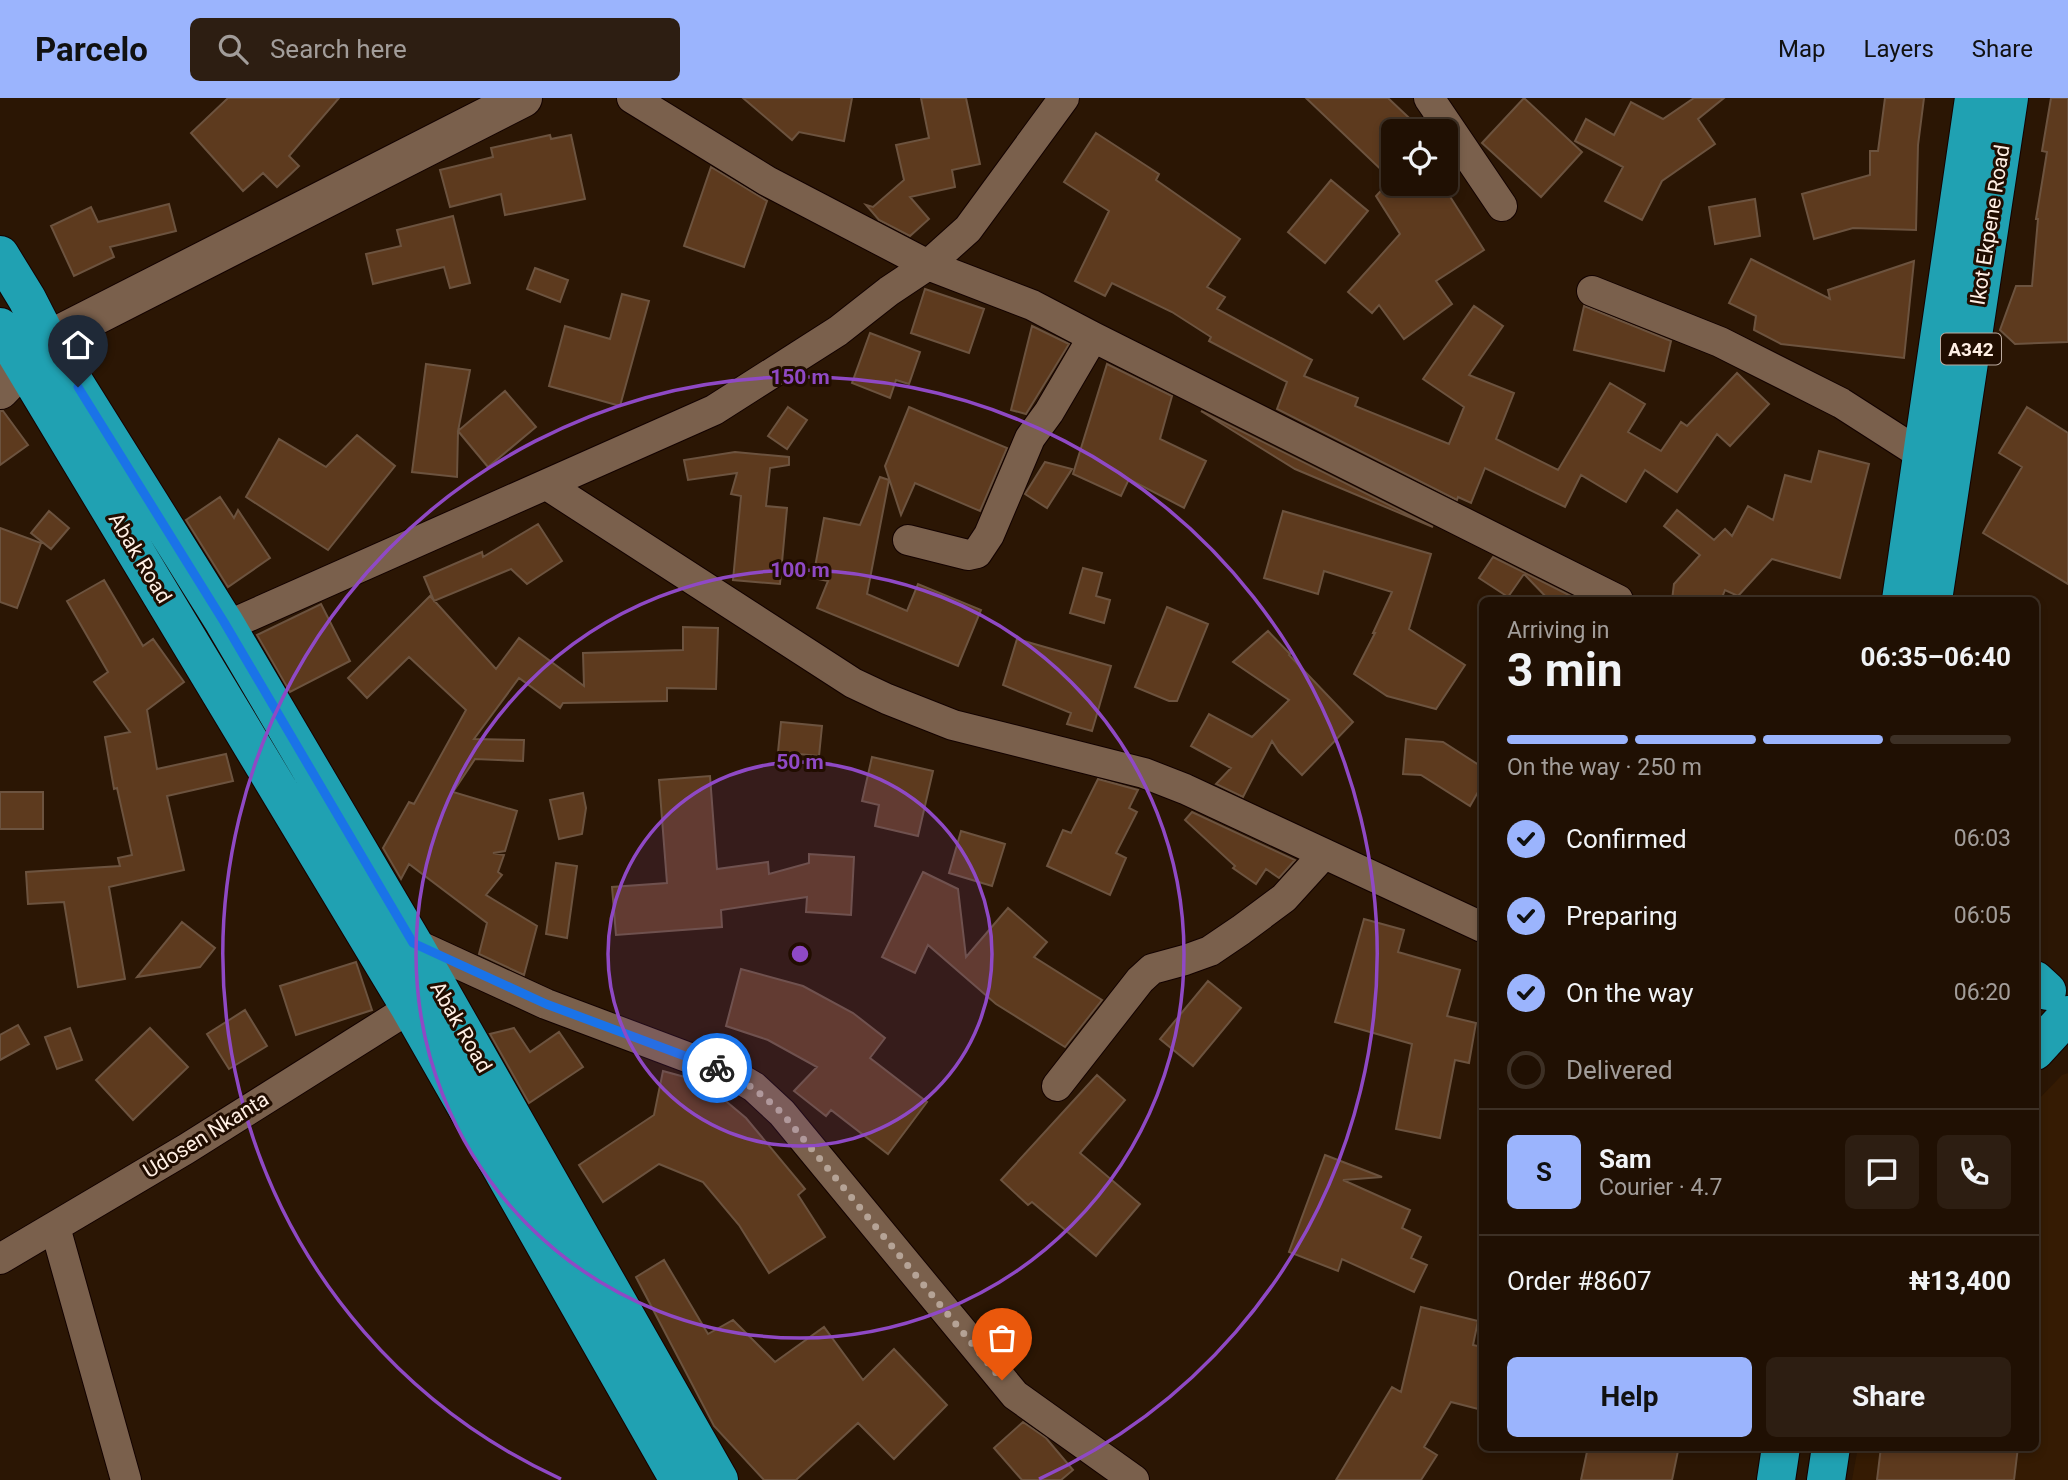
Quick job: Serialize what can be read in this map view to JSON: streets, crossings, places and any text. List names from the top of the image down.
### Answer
{
  "streets": {
    "highway": ["Ikot Ekpene Road", "A342", "Abak Road"],
    "street": ["Udosen Nkanta"]
  },
  "crossings": [
    ["Abak Road", "Udosen Nkanta"]
  ],
  "page": {
    "header": "Parcelo",
    "search": "Search here",
    "nav": ["Map", "Layers", "Share"],
    "heading": ["3 min", "Arriving in", "06:35–06:40"],
    "panel": [
      "Sam",
      "Courier · 4.7",
      "Order #8607",
      "₦13,400"
    ],
    "bar": "On the way · 250 m",
    "list": [
      ["Confirmed", "06:03"],
      ["Preparing", "06:05"],
      ["On the way", "06:20"],
      "Delivered"
    ],
    "round": "S",
    "buttons": ["Help", "Share"]
  },
  "rings": ["150 m", "100 m", "50 m"]
}
